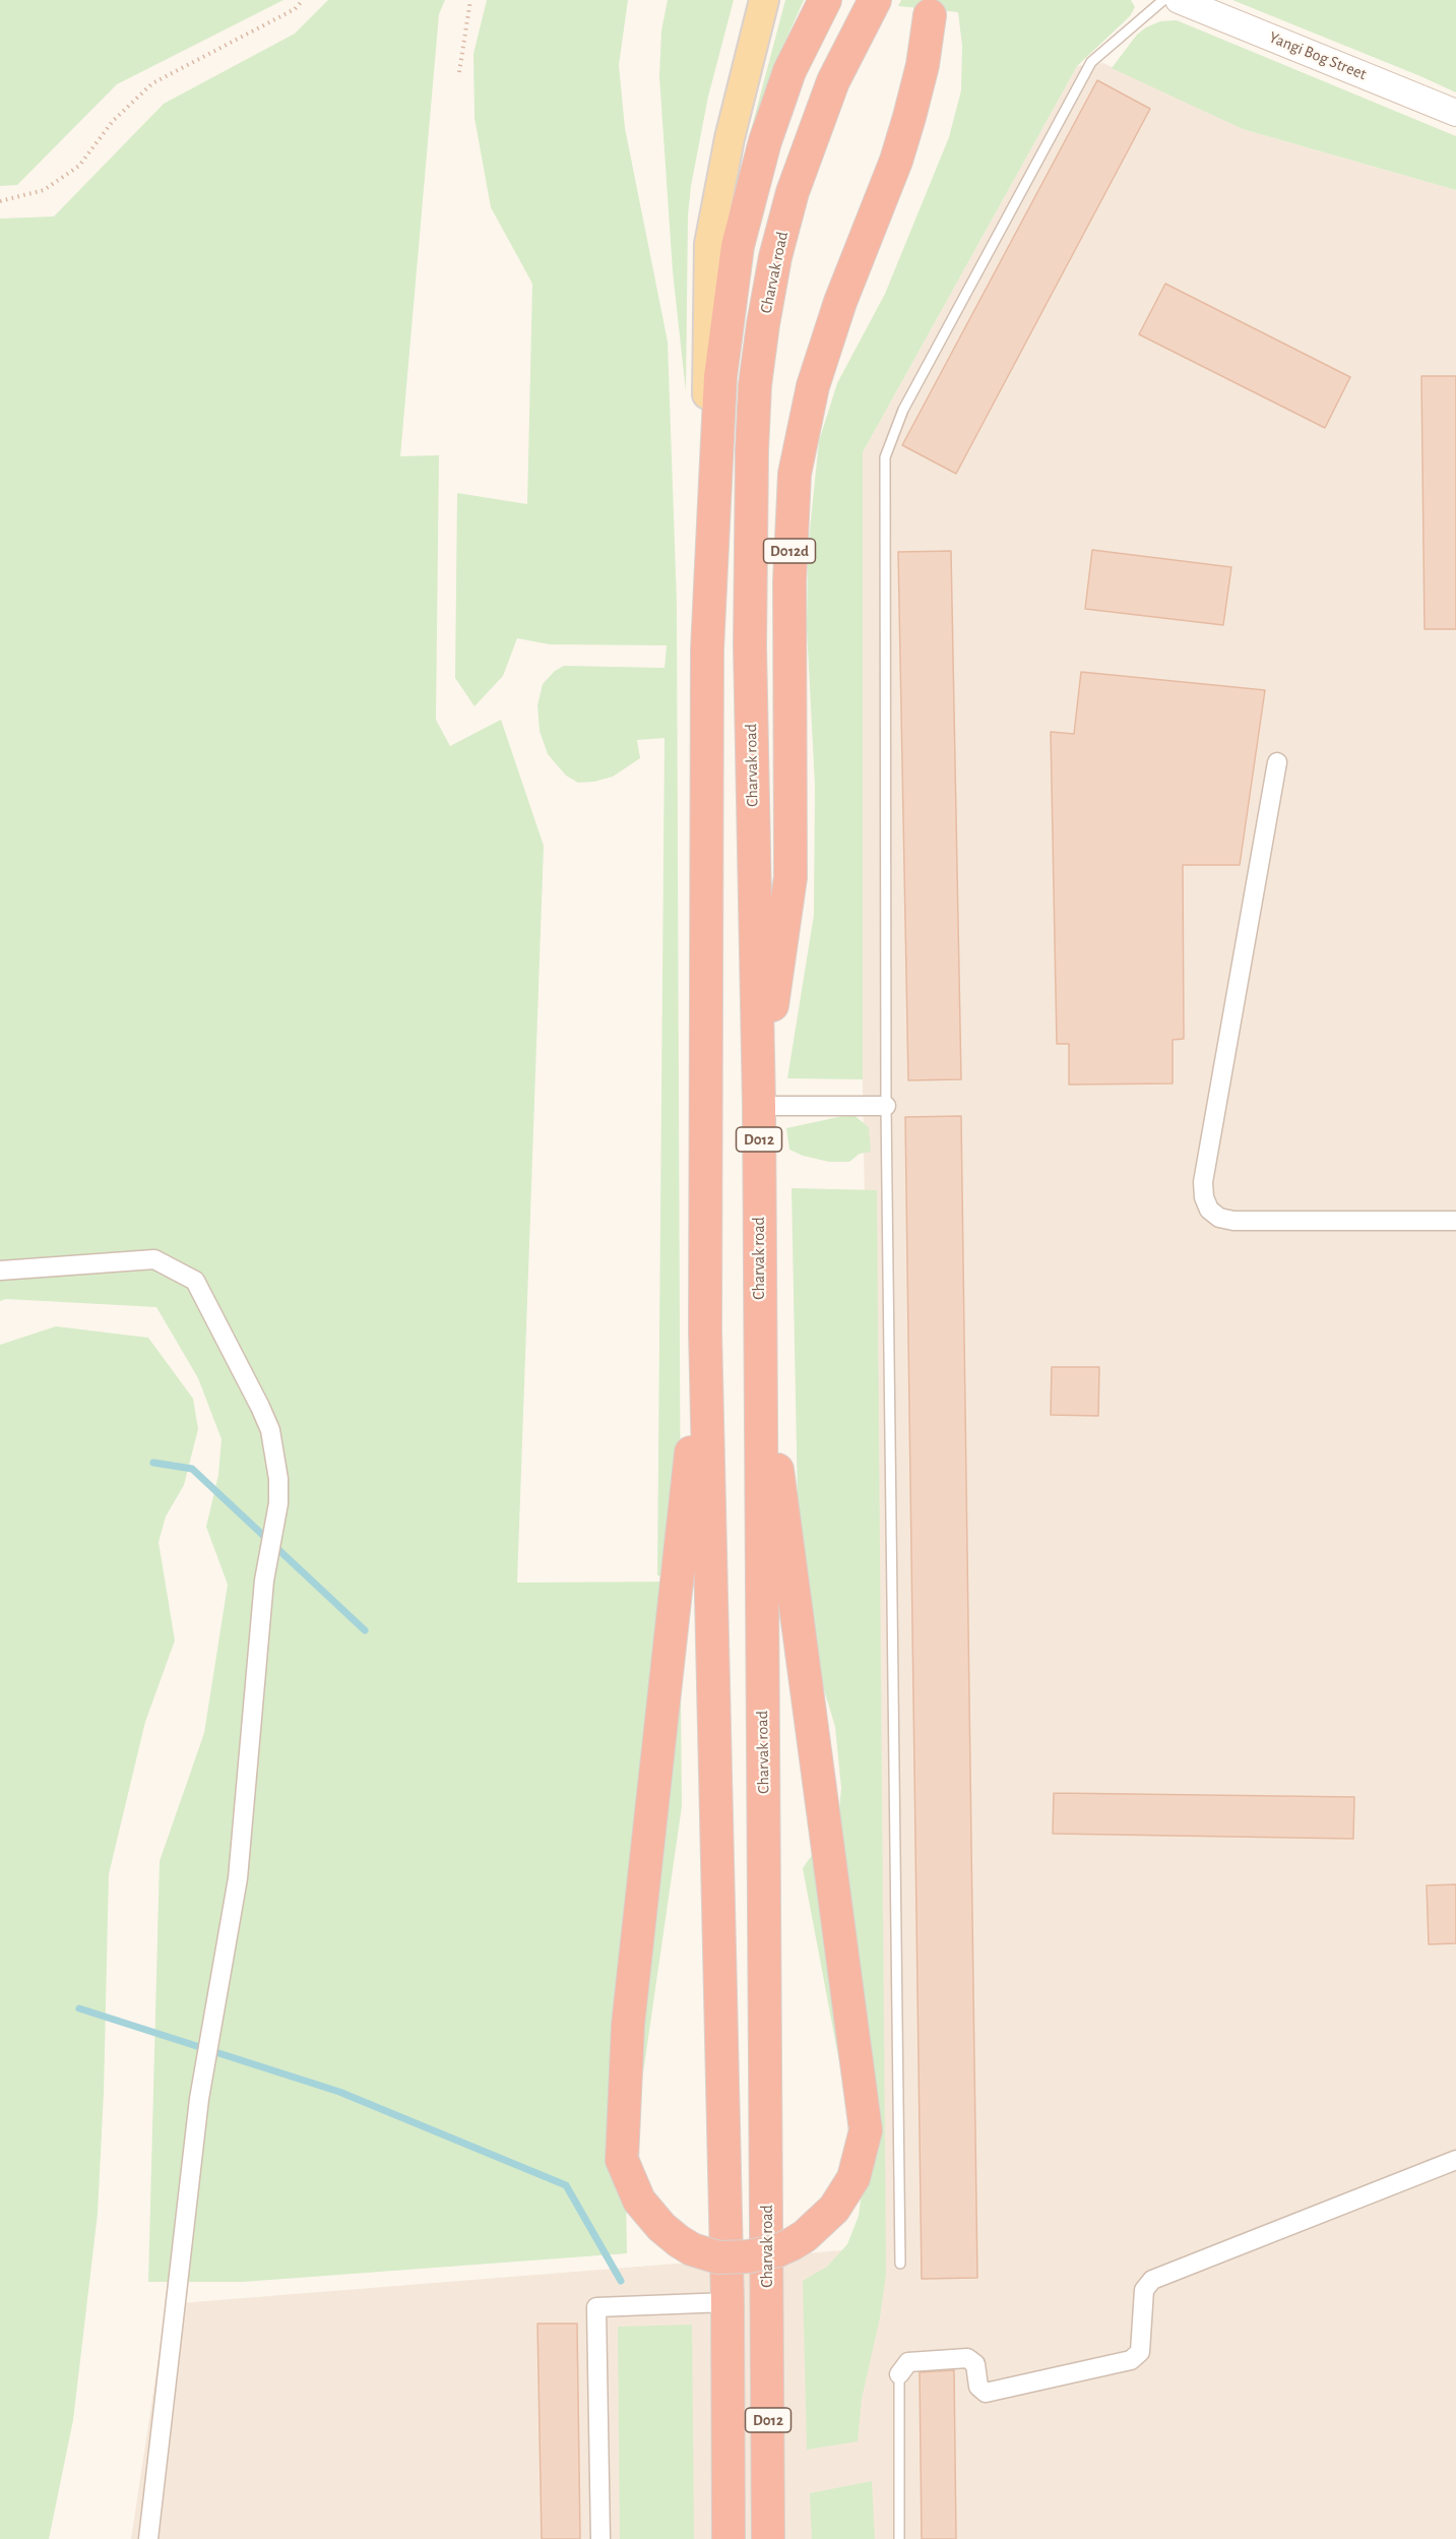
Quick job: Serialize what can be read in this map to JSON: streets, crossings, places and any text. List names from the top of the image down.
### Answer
{
  "streets": {
    "highway": ["Charvak road", "D012d", "D012"],
    "main road": ["Yangi Bog Street"]
  },
  "crossings": [
    ["Charvak road", "D012d"]
  ]
}
